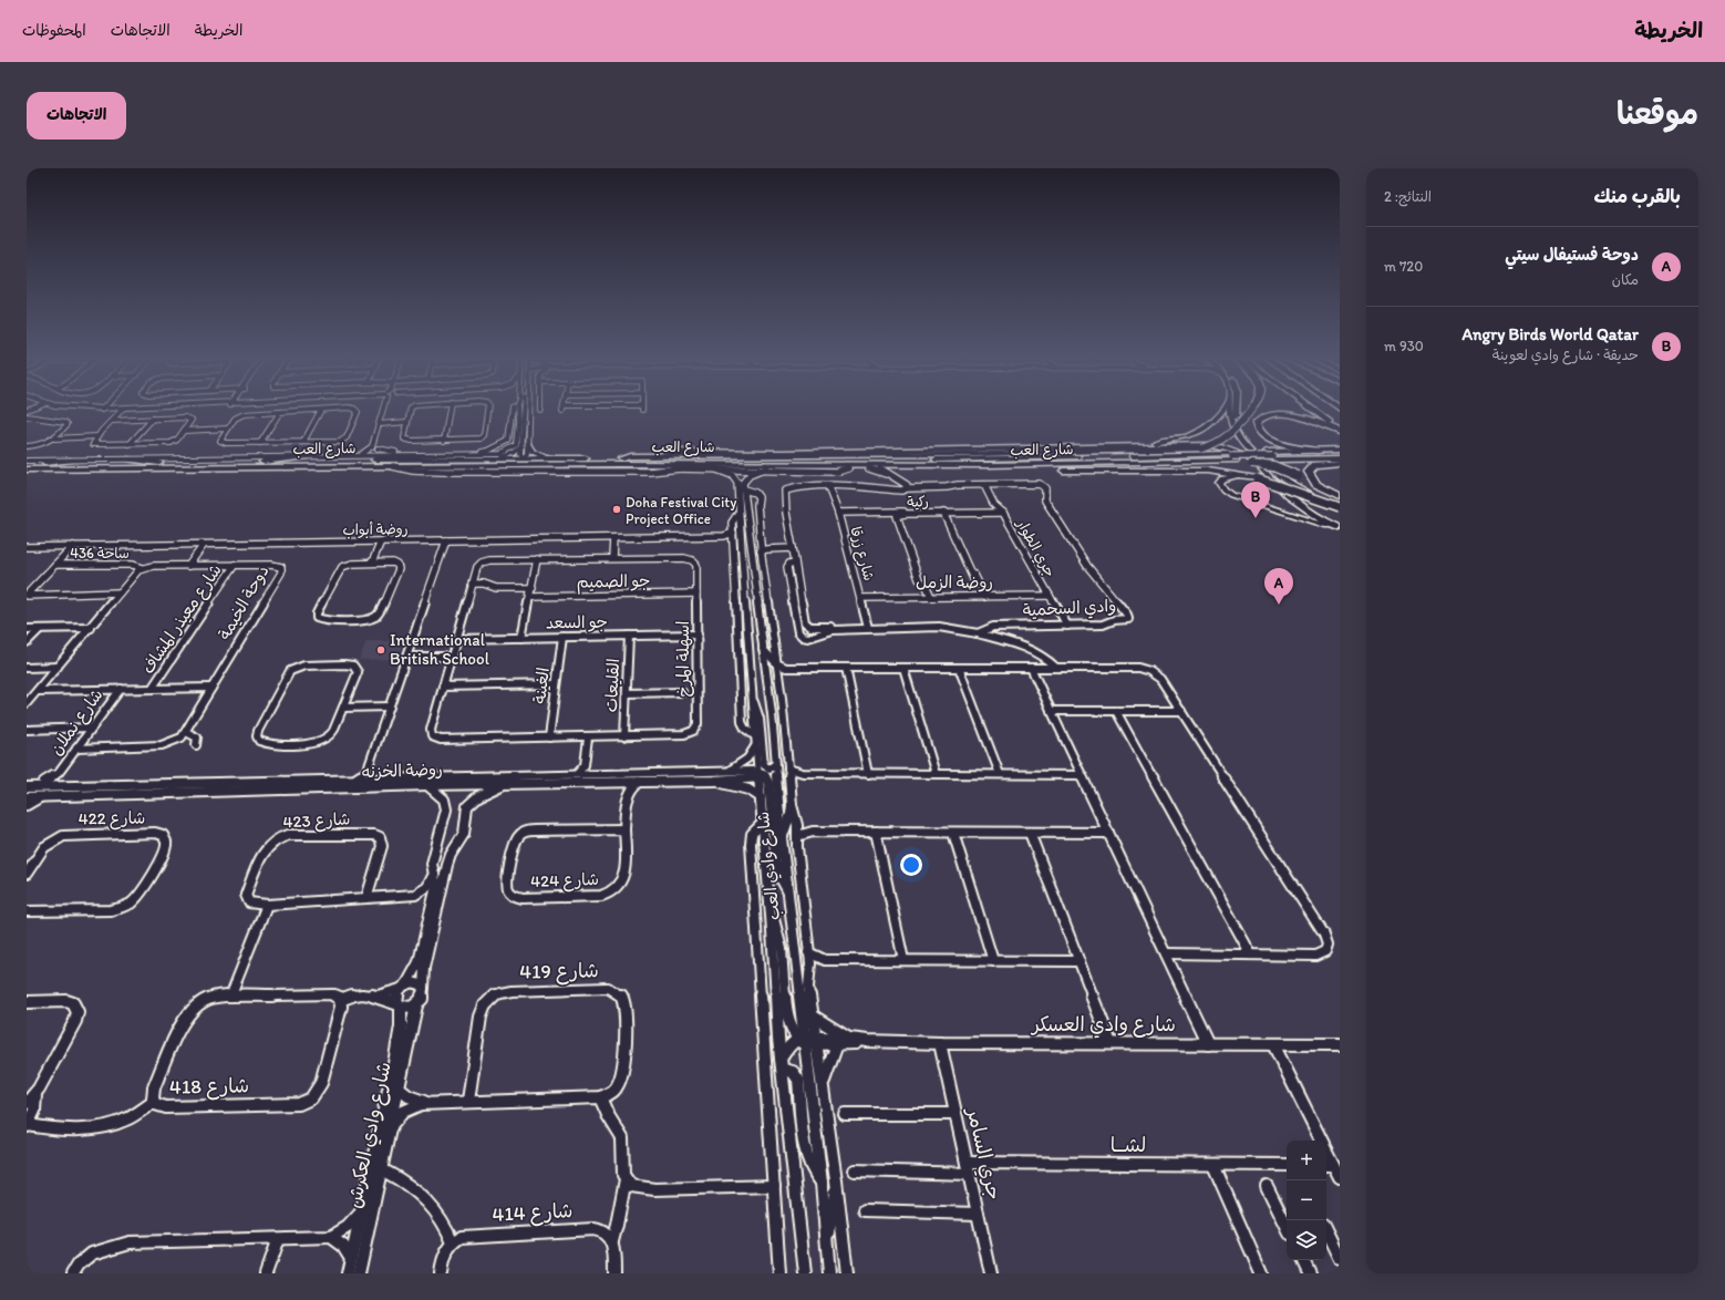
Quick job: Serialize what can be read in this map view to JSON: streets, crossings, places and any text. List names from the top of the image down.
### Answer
{
  "streets": {
    "main road": ["شارع العب"],
    "street": [
      "ركية",
      "روضة أبواب",
      "جري الطوار",
      "ساحة 436",
      "شارع زرقا",
      "جو الصميم",
      "روضة الزمل",
      "دوحة الخيمة",
      "وادي السحمية",
      "شارع معيذر المشاف",
      "جو السعد",
      "اسهلة المرخ",
      "الغينة",
      "القليعات",
      "شارع نملان",
      "روضة الخزنه",
      "شارع 422",
      "شارع 423",
      "شارع وادي العب",
      "شارع 424",
      "شارع 419",
      "شارع وادي العسكر",
      "شارع 418",
      "شارع وادي العكرش",
      "لشــا",
      "جري السامر",
      "شارع 414"
    ]
  },
  "crossings": [
    ["ركية", "جري الطوار"],
    ["ركية", "روضة الزمل"],
    ["روضة أبواب", "شارع وادي العب"],
    ["جري الطوار", "روضة الزمل"],
    ["جري الطوار", "وادي السحمية"],
    ["ساحة 436", "دوحة الخيمة"],
    ["شارع زرقا", "روضة الزمل"],
    ["شارع زرقا", "وادي السحمية"],
    ["جو الصميم", "اسهلة المرخ"],
    ["دوحة الخيمة", "شارع معيذر المشاف"],
    ["دوحة الخيمة", "شارع نملان"],
    ["جو السعد", "اسهلة المرخ"],
    ["جو السعد", "الغينة"],
    ["جو السعد", "القليعات"],
    ["اسهلة المرخ", "الغينة"],
    ["اسهلة المرخ", "القليعات"],
    ["شارع نملان", "روضة الخزنه"],
    ["روضة الخزنه", "شارع وادي العب"],
    ["روضة الخزنه", "شارع 424"],
    ["شارع وادي العب", "شارع وادي العسكر"],
    ["شارع وادي العسكر", "جري السامر"],
    ["شارع 418", "شارع وادي العكرش"],
    ["لشــا", "جري السامر"]
  ],
  "places": ["Doha Festival City Project Office", "International British School"],
  "page": {
    "header": "الخريطة",
    "nav": ["الخريطة", "الاتجاهات", "المحفوظات"],
    "title": "موقعنا",
    "buttons": "الاتجاهات",
    "heading": ["بالقرب منك", "النتائج: 2"],
    "list": [
      {
        "mark": "A",
        "name": "دوحة فستيفال سيتي",
        "note": "مكان",
        "value": "720 m"
      },
      {
        "mark": "B",
        "name": "Angry Birds World Qatar",
        "note": "حديقة · شارع وادي لعوينة",
        "value": "930 m"
      }
    ],
    "pins": ["B", "A"],
    "map_buttons": ["+", "−"]
  }
}
